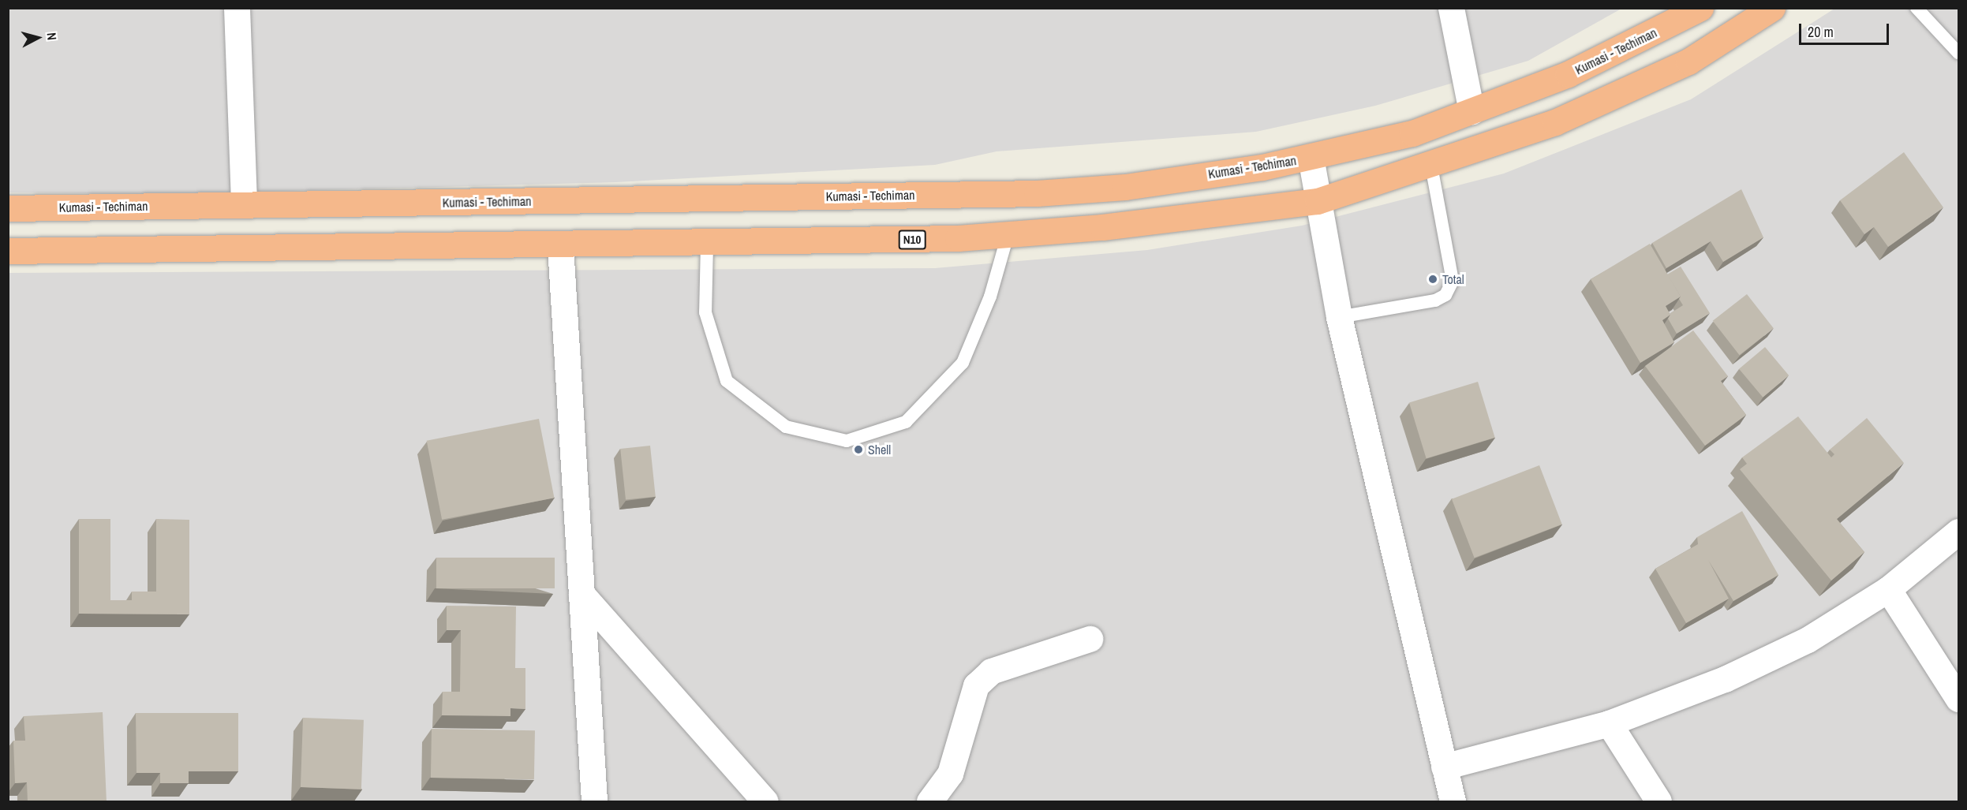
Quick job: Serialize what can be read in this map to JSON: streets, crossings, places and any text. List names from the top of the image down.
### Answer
{
  "streets": {
    "highway": ["Kumasi - Techiman", "N10"]
  },
  "places": ["Total", "Shell"],
  "scale_bar": "20 m",
  "north": "right"
}
